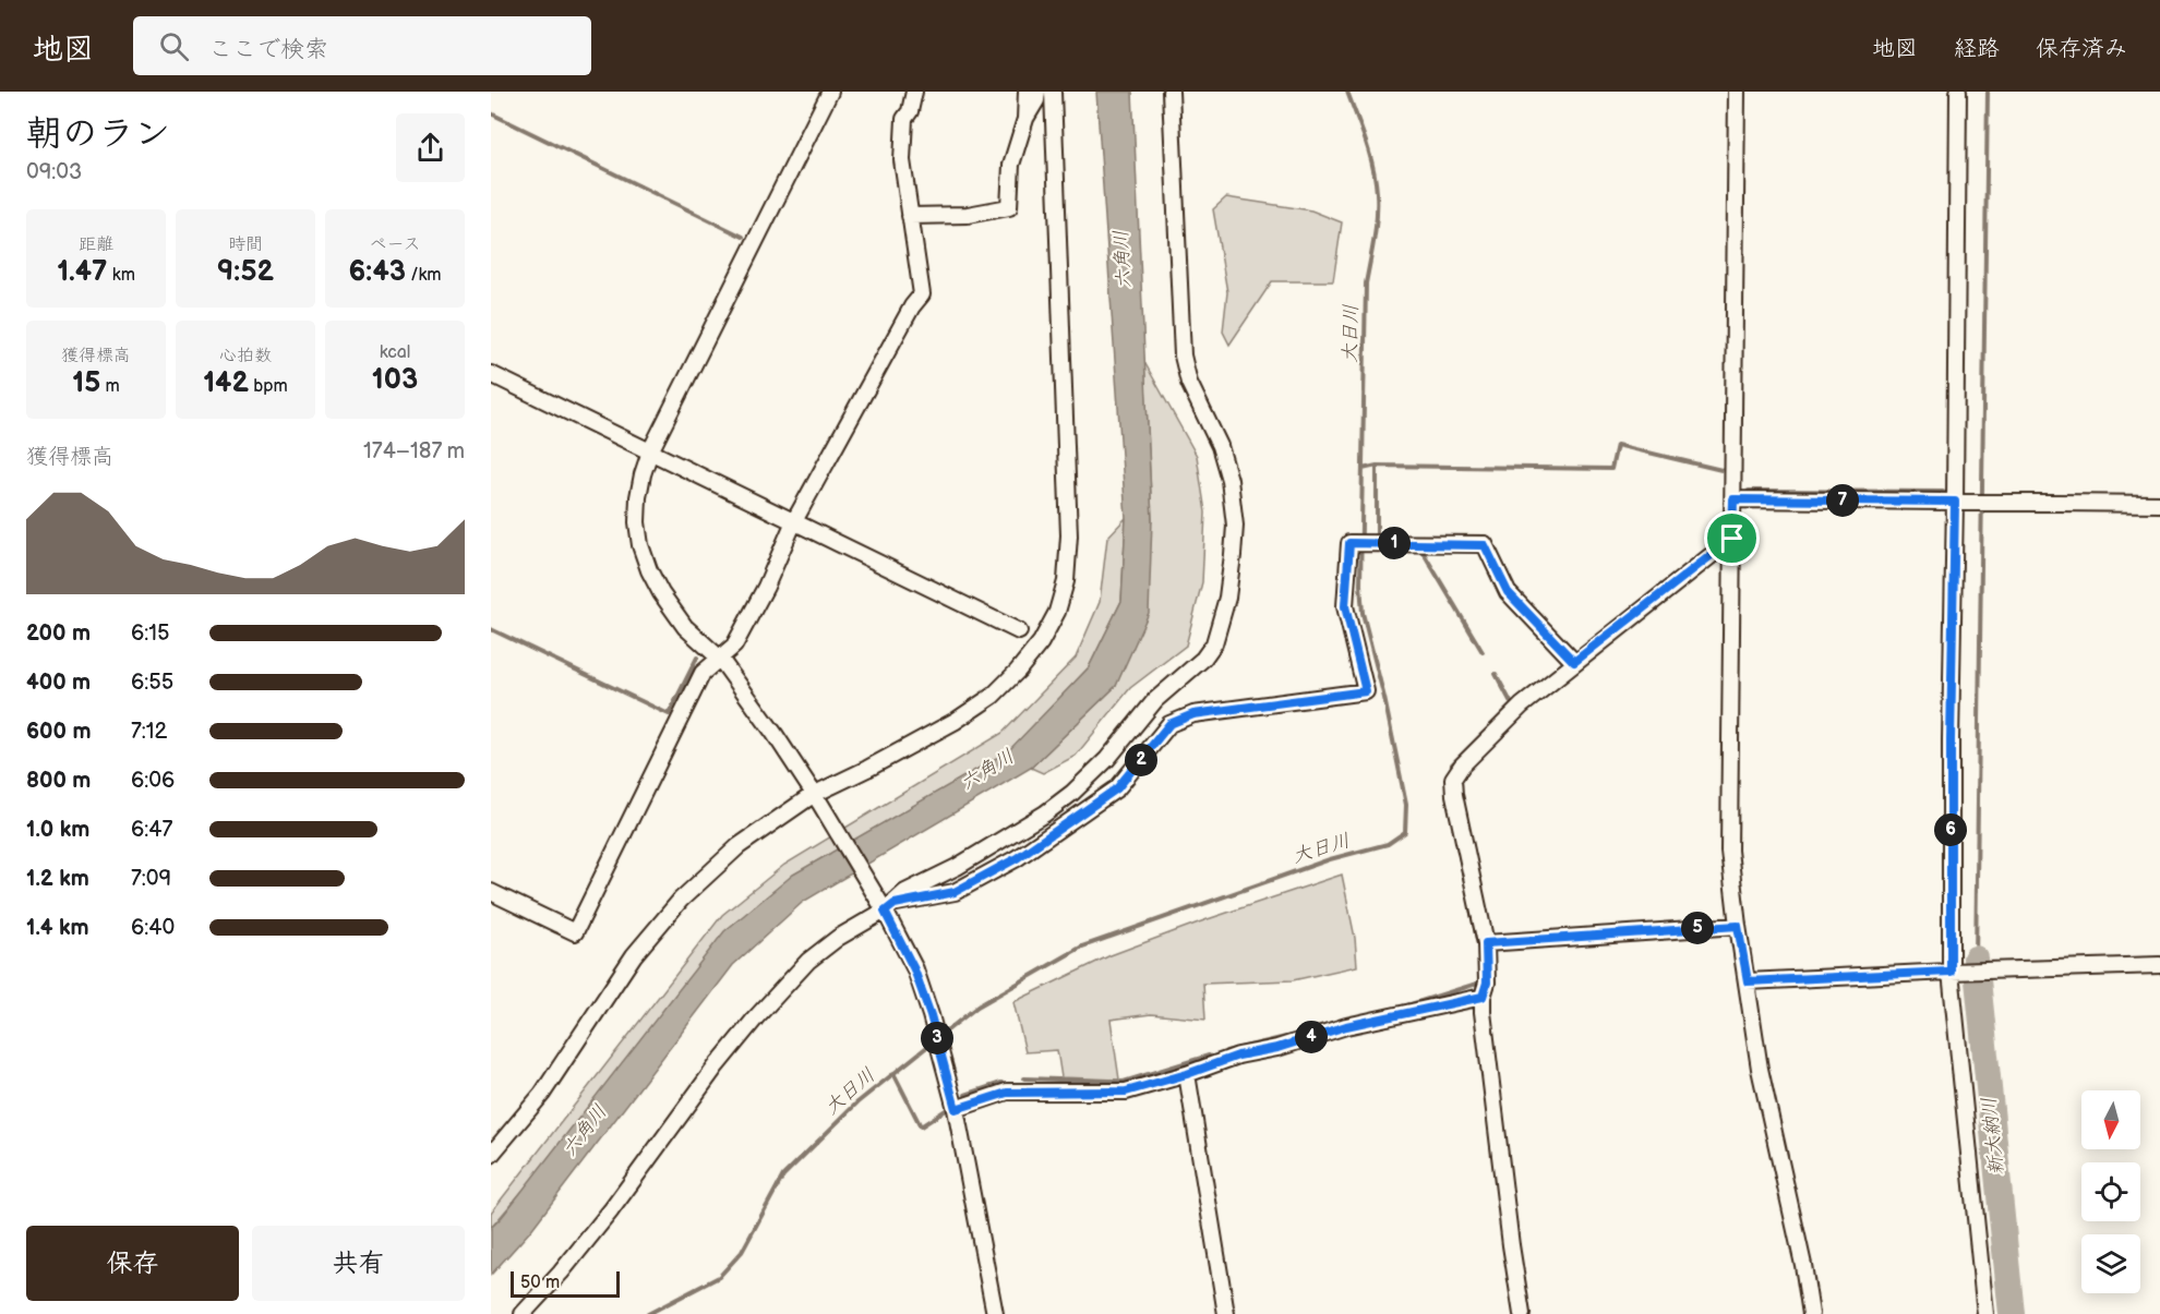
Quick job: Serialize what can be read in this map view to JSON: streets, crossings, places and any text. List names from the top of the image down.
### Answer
{
  "water": ["六角川", "大日川", "新大納川"],
  "scale_bar": "50 m",
  "north": "bottom",
  "page": {
    "header": "地図",
    "search": "ここで検索",
    "nav": ["地図", "経路", "保存済み"],
    "heading": ["朝のラン", "09:03"],
    "stats": [
      ["距離", "1.47 km"],
      ["時間", "9:52"],
      ["ペース", "6:43 /km"],
      ["獲得標高", "15 m"],
      ["心拍数", "142 bpm"],
      ["kcal", "103"]
    ],
    "chart": ["獲得標高", "174–187 m"],
    "pins": [
      "7",
      "1",
      "2",
      "6",
      "5",
      "4",
      "3"
    ],
    "list": [
      {
        "name": "200 m",
        "note": "6:15"
      },
      {
        "name": "400 m",
        "note": "6:55"
      },
      {
        "name": "600 m",
        "note": "7:12"
      },
      {
        "name": "800 m",
        "note": "6:06"
      },
      {
        "name": "1.0 km",
        "note": "6:47"
      },
      {
        "name": "1.2 km",
        "note": "7:09"
      },
      {
        "name": "1.4 km",
        "note": "6:40"
      }
    ],
    "buttons": ["保存", "共有"],
    "scale": "50 m"
  }
}
